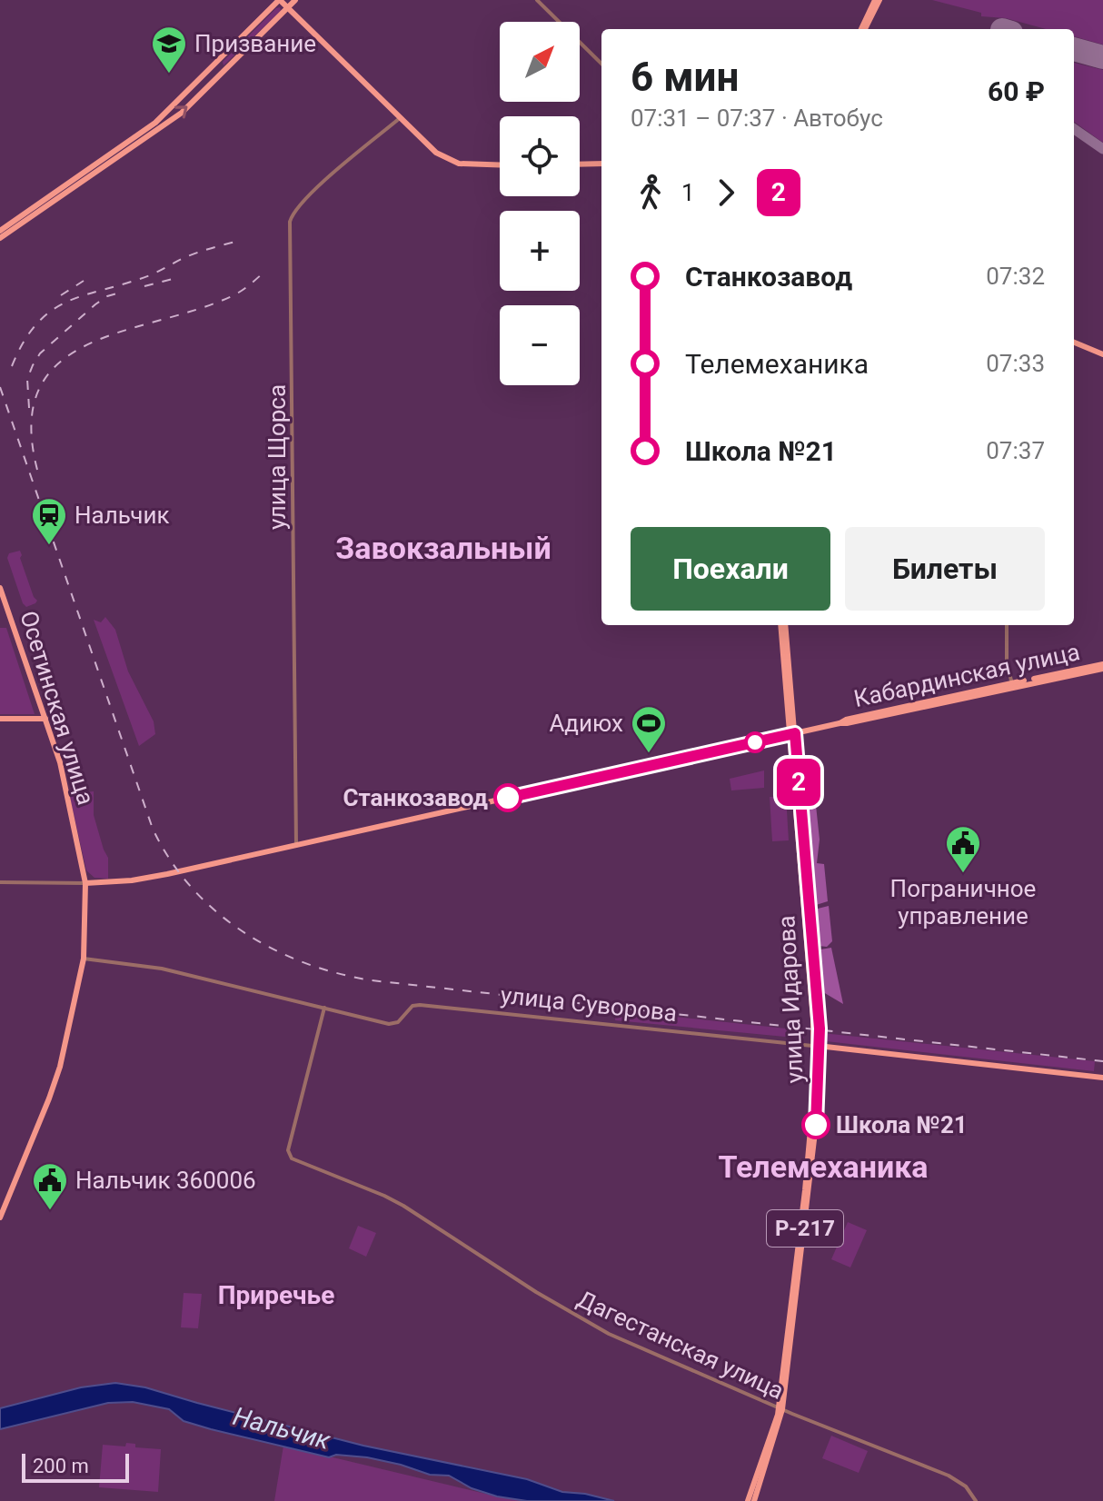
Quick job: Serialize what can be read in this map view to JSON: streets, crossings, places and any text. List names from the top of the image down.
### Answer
{
  "streets": {
    "main road": [
      "Кабардинская улица",
      "Осетинская улица",
      "улица Идарова",
      "улица Суворова",
      "Р-217"
    ],
    "street": ["улица Щорса", "Дагестанская улица"]
  },
  "crossings": [
    ["улица Щорса", "Кабардинская улица"],
    ["Кабардинская улица", "Осетинская улица"],
    ["Кабардинская улица", "улица Идарова"],
    ["Осетинская улица", "улица Суворова"],
    ["улица Идарова", "улица Суворова"],
    ["улица Идарова", "Дагестанская улица"],
    ["улица Суворова", "Дагестанская улица"]
  ],
  "districts": ["Завокзальный", "Телемеханика", "Приречье"],
  "water": ["Нальчик"],
  "places": {
    "school or university": ["Призвание"],
    "station": ["Нальчик"],
    "sports": ["Адиюх"],
    "other": ["Станкозавод", "Школа №21"],
    "public building": ["Пограничное управление", "Нальчик 360006"]
  },
  "lines": ["bus line 2"],
  "scale_bar": "200 m",
  "north": "top right",
  "page": {
    "on_map": "2",
    "map_buttons": ["+", "−"],
    "heading": ["6 мин", "07:31 – 07:37 · Автобус", "60 ₽"],
    "legs": ["1", "2"],
    "list": [
      {
        "name": "Станкозавод",
        "value": "07:32"
      },
      {
        "name": "Телемеханика",
        "value": "07:33"
      },
      {
        "name": "Школа №21",
        "value": "07:37"
      }
    ],
    "buttons": ["Поехали", "Билеты"],
    "scale": "200 m"
  }
}
